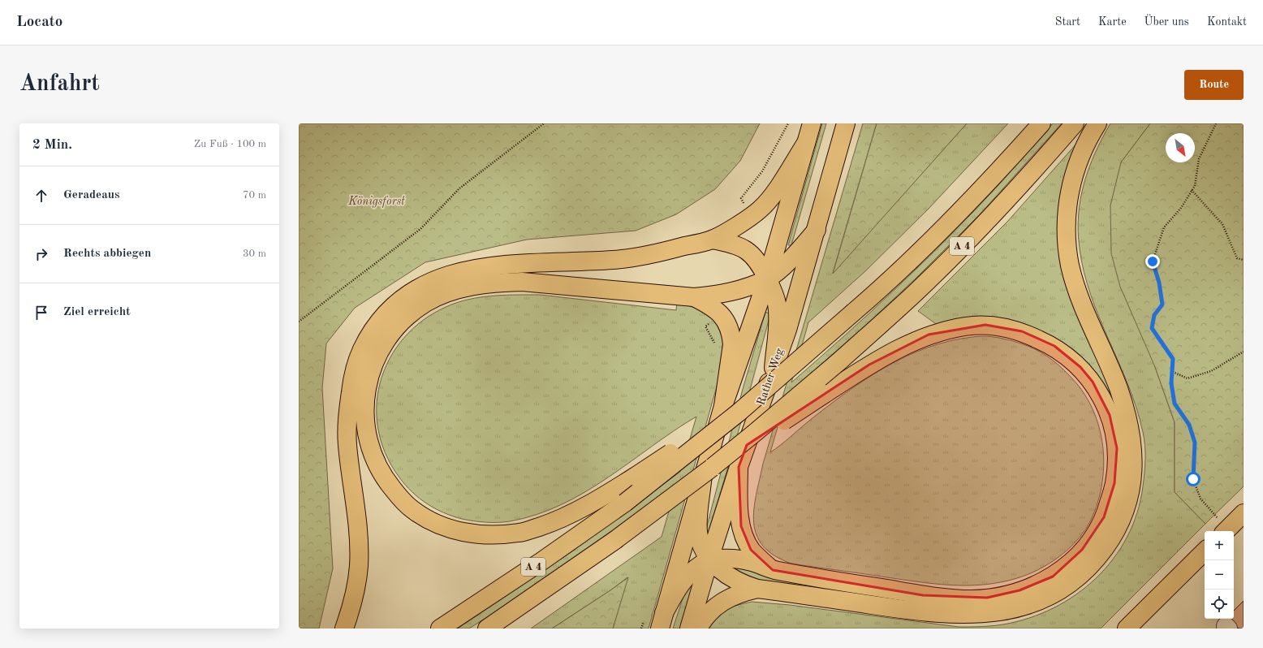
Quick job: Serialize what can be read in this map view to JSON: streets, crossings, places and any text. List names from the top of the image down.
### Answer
{
  "streets": {
    "main road": ["A 4", "Rather Weg"]
  },
  "parks": ["Königsforst"],
  "north": "bottom right",
  "page": {
    "header": "Locato",
    "nav": [
      "Start",
      "Karte",
      "Über uns",
      "Kontakt"
    ],
    "buttons": "Route",
    "title": "Anfahrt",
    "heading": ["2 Min.", "Zu Fuß · 100 m"],
    "list": [
      ["Geradeaus", "70 m"],
      ["Rechts abbiegen", "30 m"],
      "Ziel erreicht"
    ],
    "map_buttons": ["+", "−"]
  }
}
